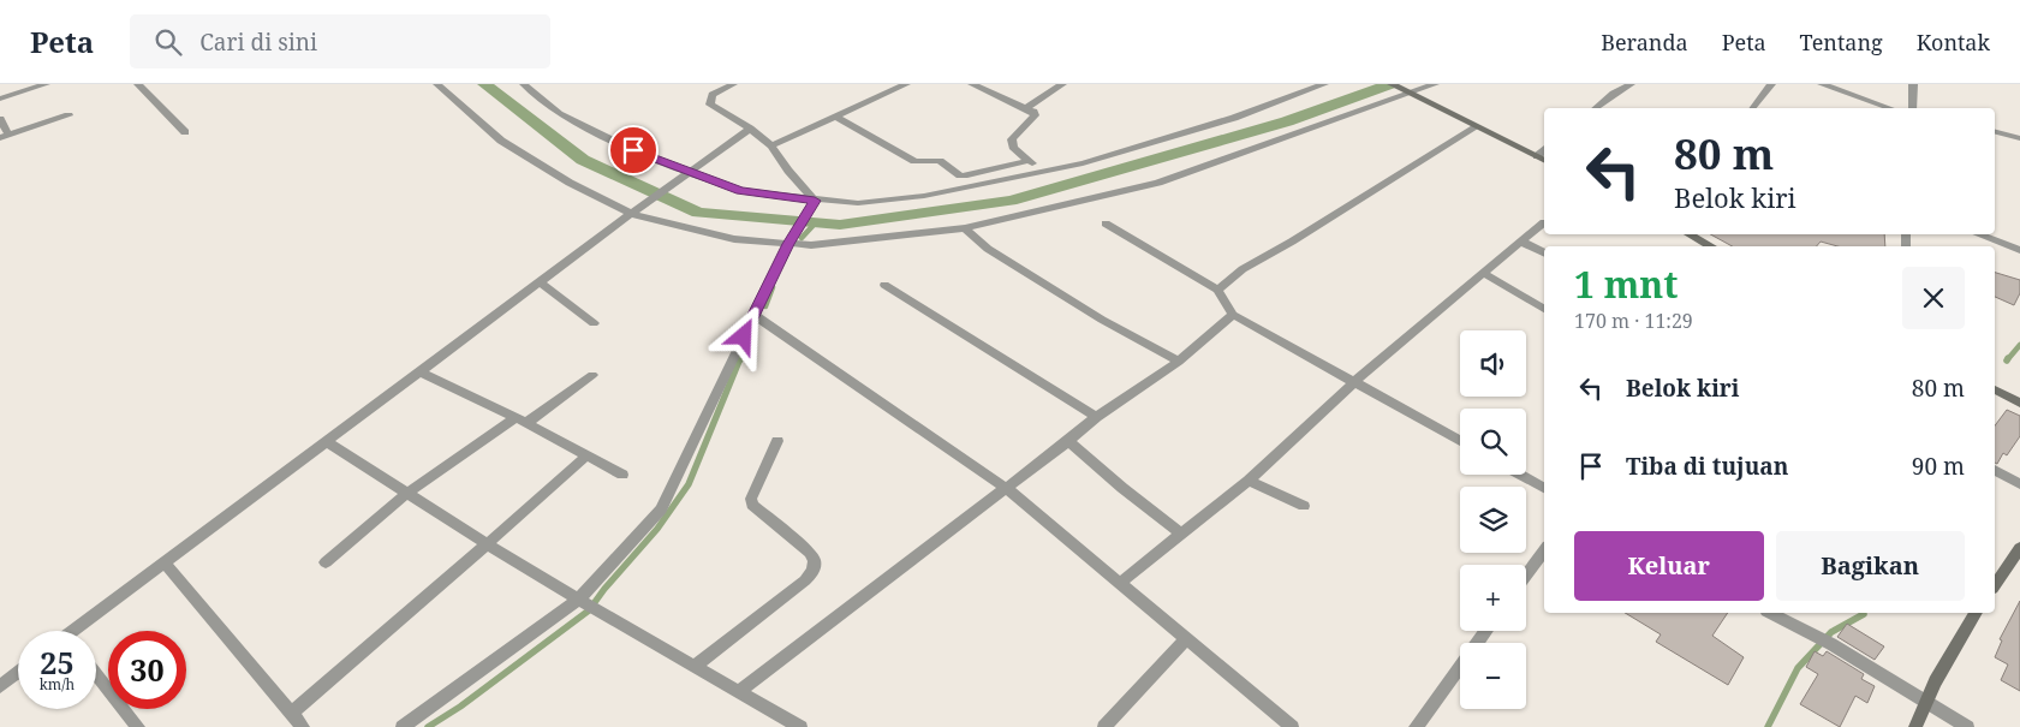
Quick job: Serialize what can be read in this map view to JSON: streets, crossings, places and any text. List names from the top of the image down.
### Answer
{
  "page": {
    "header": "Peta",
    "search": "Cari di sini",
    "nav": [
      "Beranda",
      "Peta",
      "Tentang",
      "Kontak"
    ],
    "turn": ["80 m", "Belok kiri"],
    "heading": ["1 mnt", "170 m · 11:29"],
    "map_buttons": ["+", "−"],
    "list": [
      {
        "name": "Belok kiri",
        "value": "80 m"
      },
      {
        "name": "Tiba di tujuan",
        "value": "90 m"
      }
    ],
    "buttons": ["Keluar", "Bagikan"],
    "speed": "25 km/h",
    "limit": "30"
  }
}
